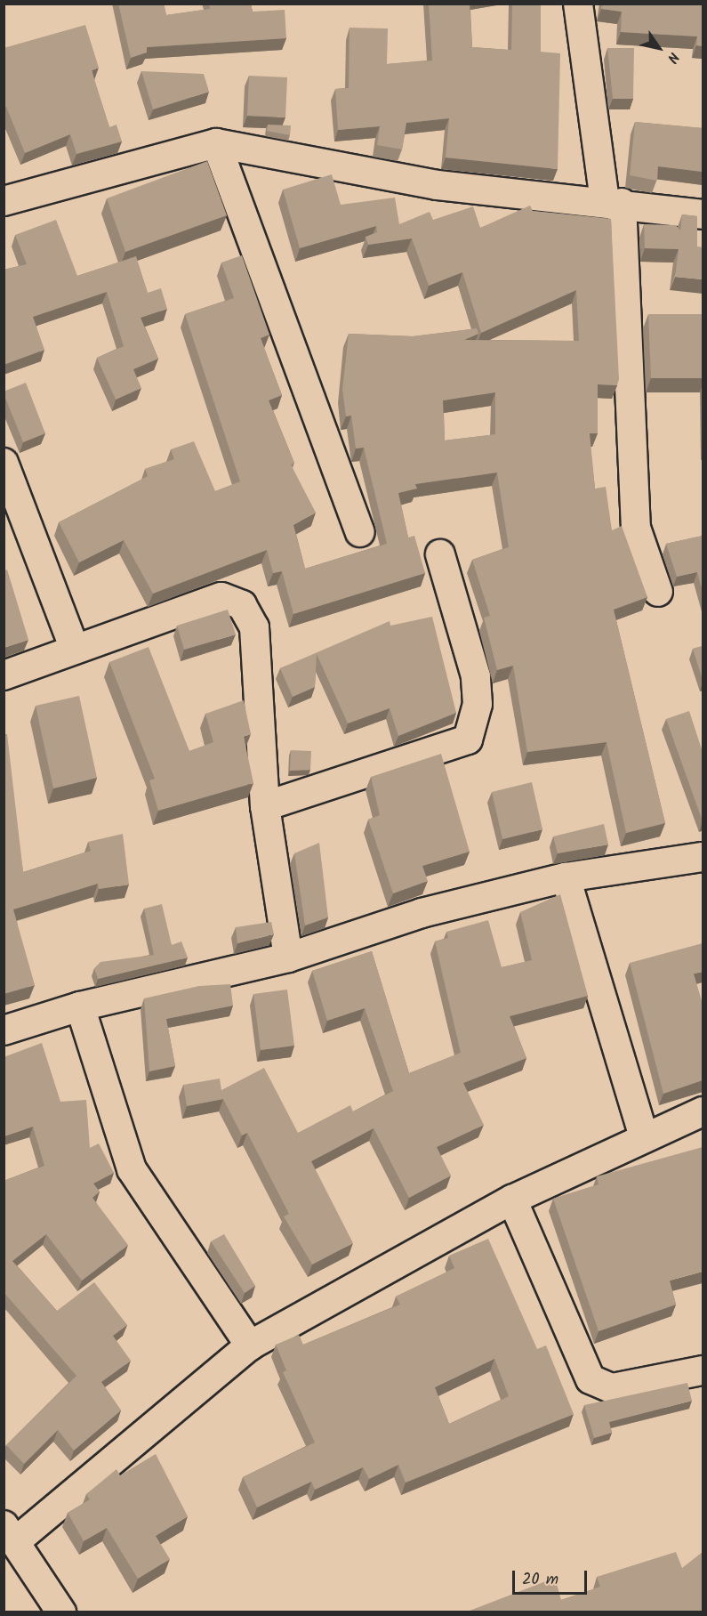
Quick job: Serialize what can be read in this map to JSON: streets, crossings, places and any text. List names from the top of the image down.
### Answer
{
  "scale_bar": "20 m",
  "north": "bottom right"
}
